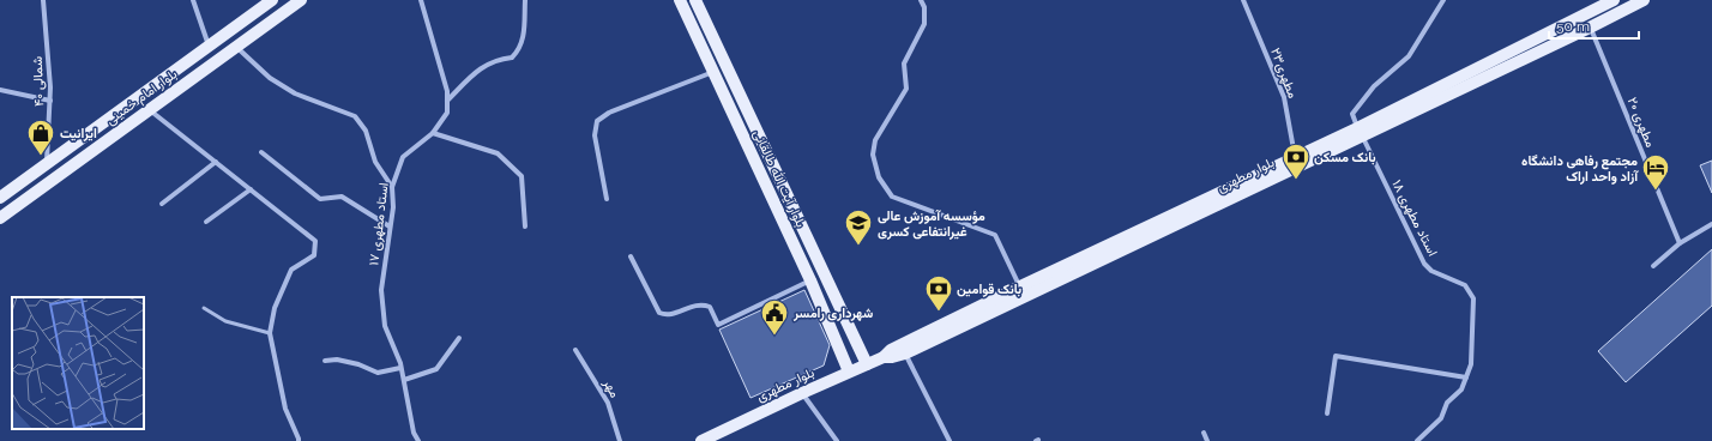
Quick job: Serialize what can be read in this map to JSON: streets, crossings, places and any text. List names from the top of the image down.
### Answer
{
  "streets": {
    "main road": ["بلوار امام خمینی", "بلوار مطهری", "بلوار آیت الله طالقانی"],
    "street": [
      "مطهری۲۳",
      "شمالی ۴۰",
      "مطهری ۲۰",
      "استاد مطهری ۱۸",
      "استاد مطهری ۱۷",
      "مهر"
    ]
  },
  "crossings": [
    ["مطهری۲۳", "بلوار مطهری"],
    ["شمالی ۴۰", "بلوار امام خمینی"],
    ["مطهری ۲۰", "بلوار مطهری"],
    ["بلوار مطهری", "بلوار آیت الله طالقانی"],
    ["بلوار مطهری", "استاد مطهری ۱۸"]
  ],
  "places": {
    "shop": ["ایرانیت"],
    "bank": ["بانک مسکن", "بانک قوامین"],
    "hotel": ["مجتمع رفاهی دانشگاه آزاد واحد اراک"],
    "school or university": ["مؤسسه آموزش عالی غیرانتفاعی کسری"],
    "public building": ["شهرداری رامسر"]
  },
  "scale_bar": "50 m"
}
